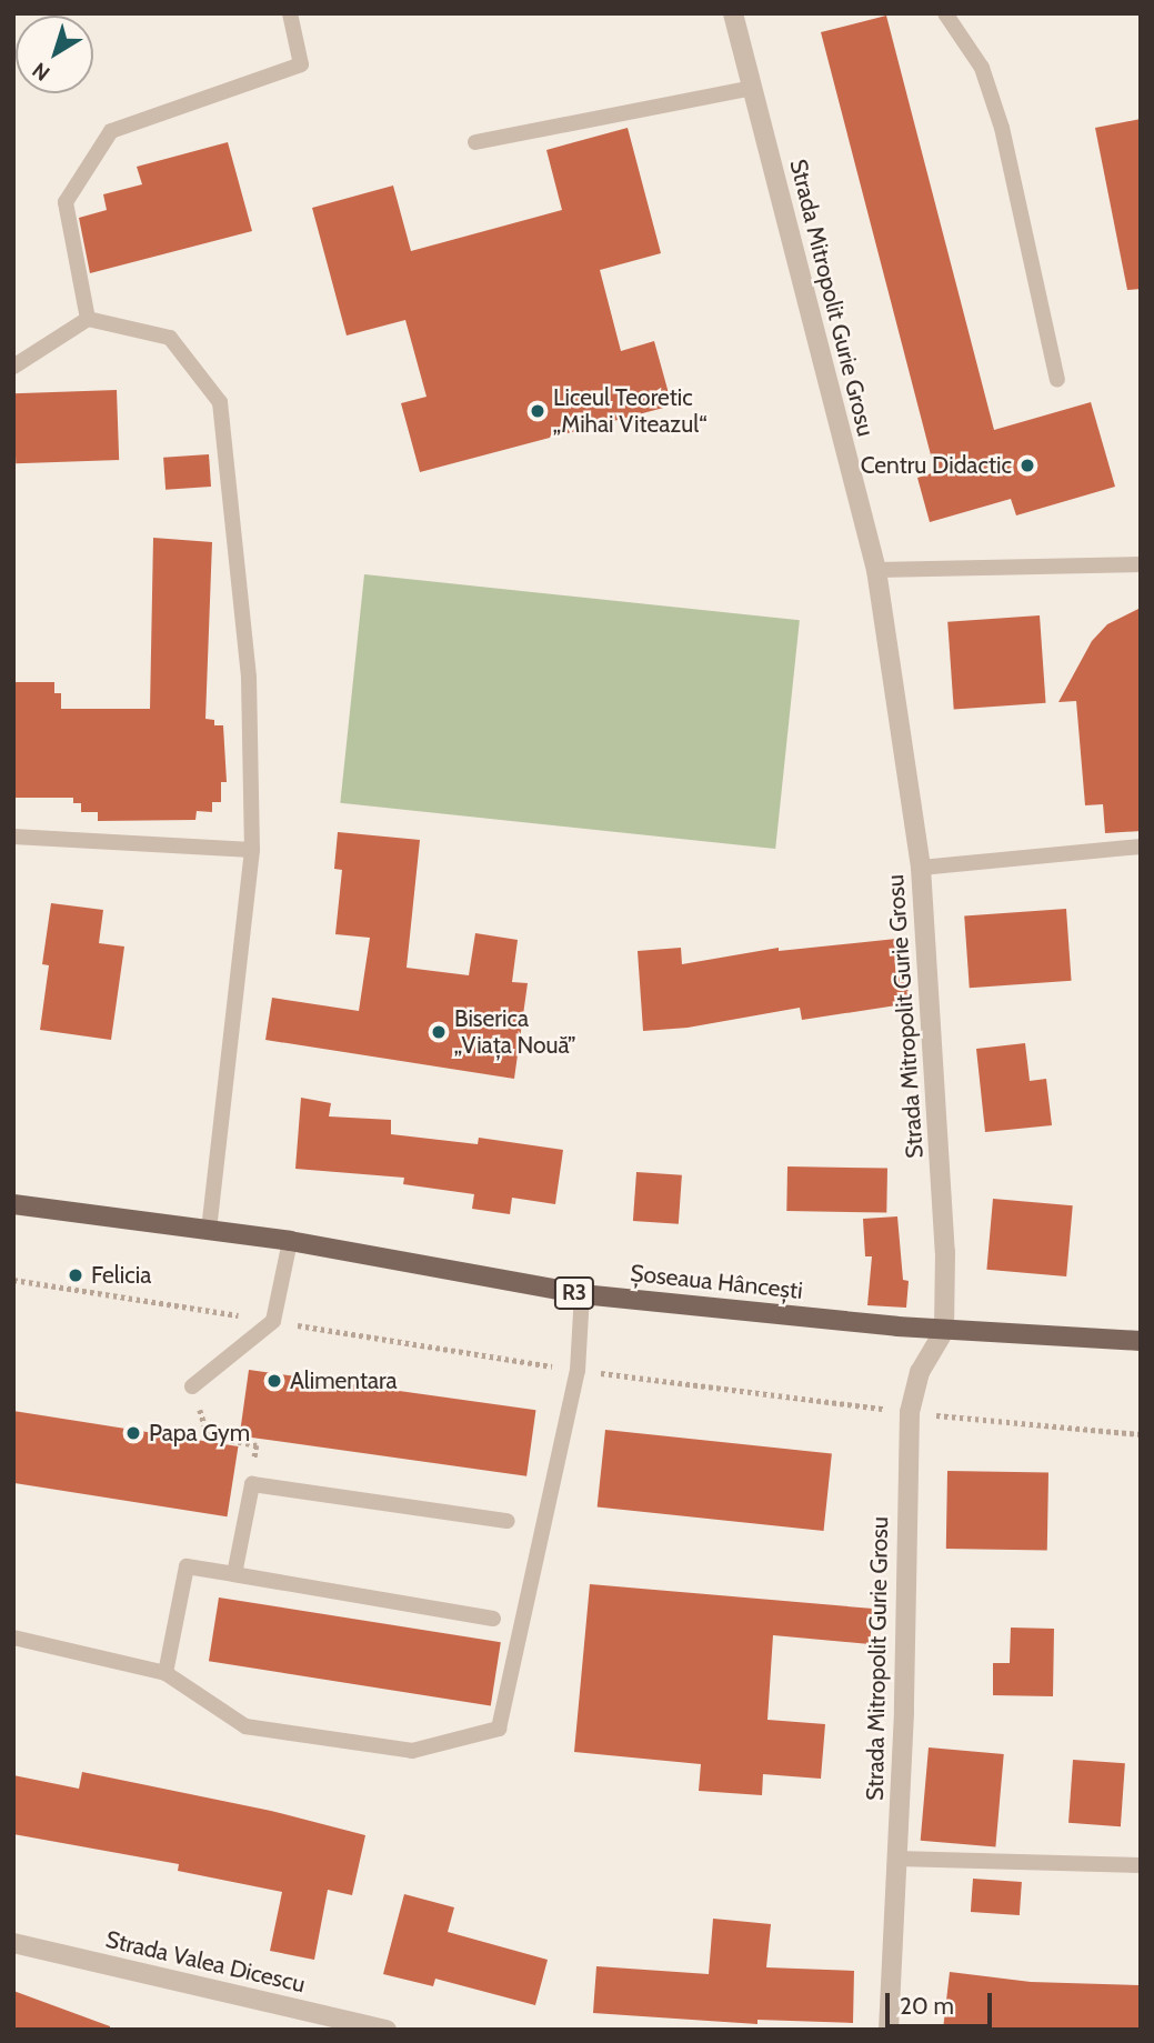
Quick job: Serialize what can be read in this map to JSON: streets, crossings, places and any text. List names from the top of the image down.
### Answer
{
  "streets": {
    "main road": ["Șoseaua Hâncești", "R3"],
    "street": ["Strada Mitropolit Gurie Grosu", "Strada Valea Dicescu"]
  },
  "crossings": [
    ["Strada Mitropolit Gurie Grosu", "Șoseaua Hâncești"]
  ],
  "places": [
    "Liceul Teoretic „Mihai Viteazul“",
    "Centru Didactic",
    "Biserica „Viața Nouă”",
    "Felicia",
    "Alimentara",
    "Papa Gym"
  ],
  "scale_bar": "20 m",
  "north": "bottom left"
}
